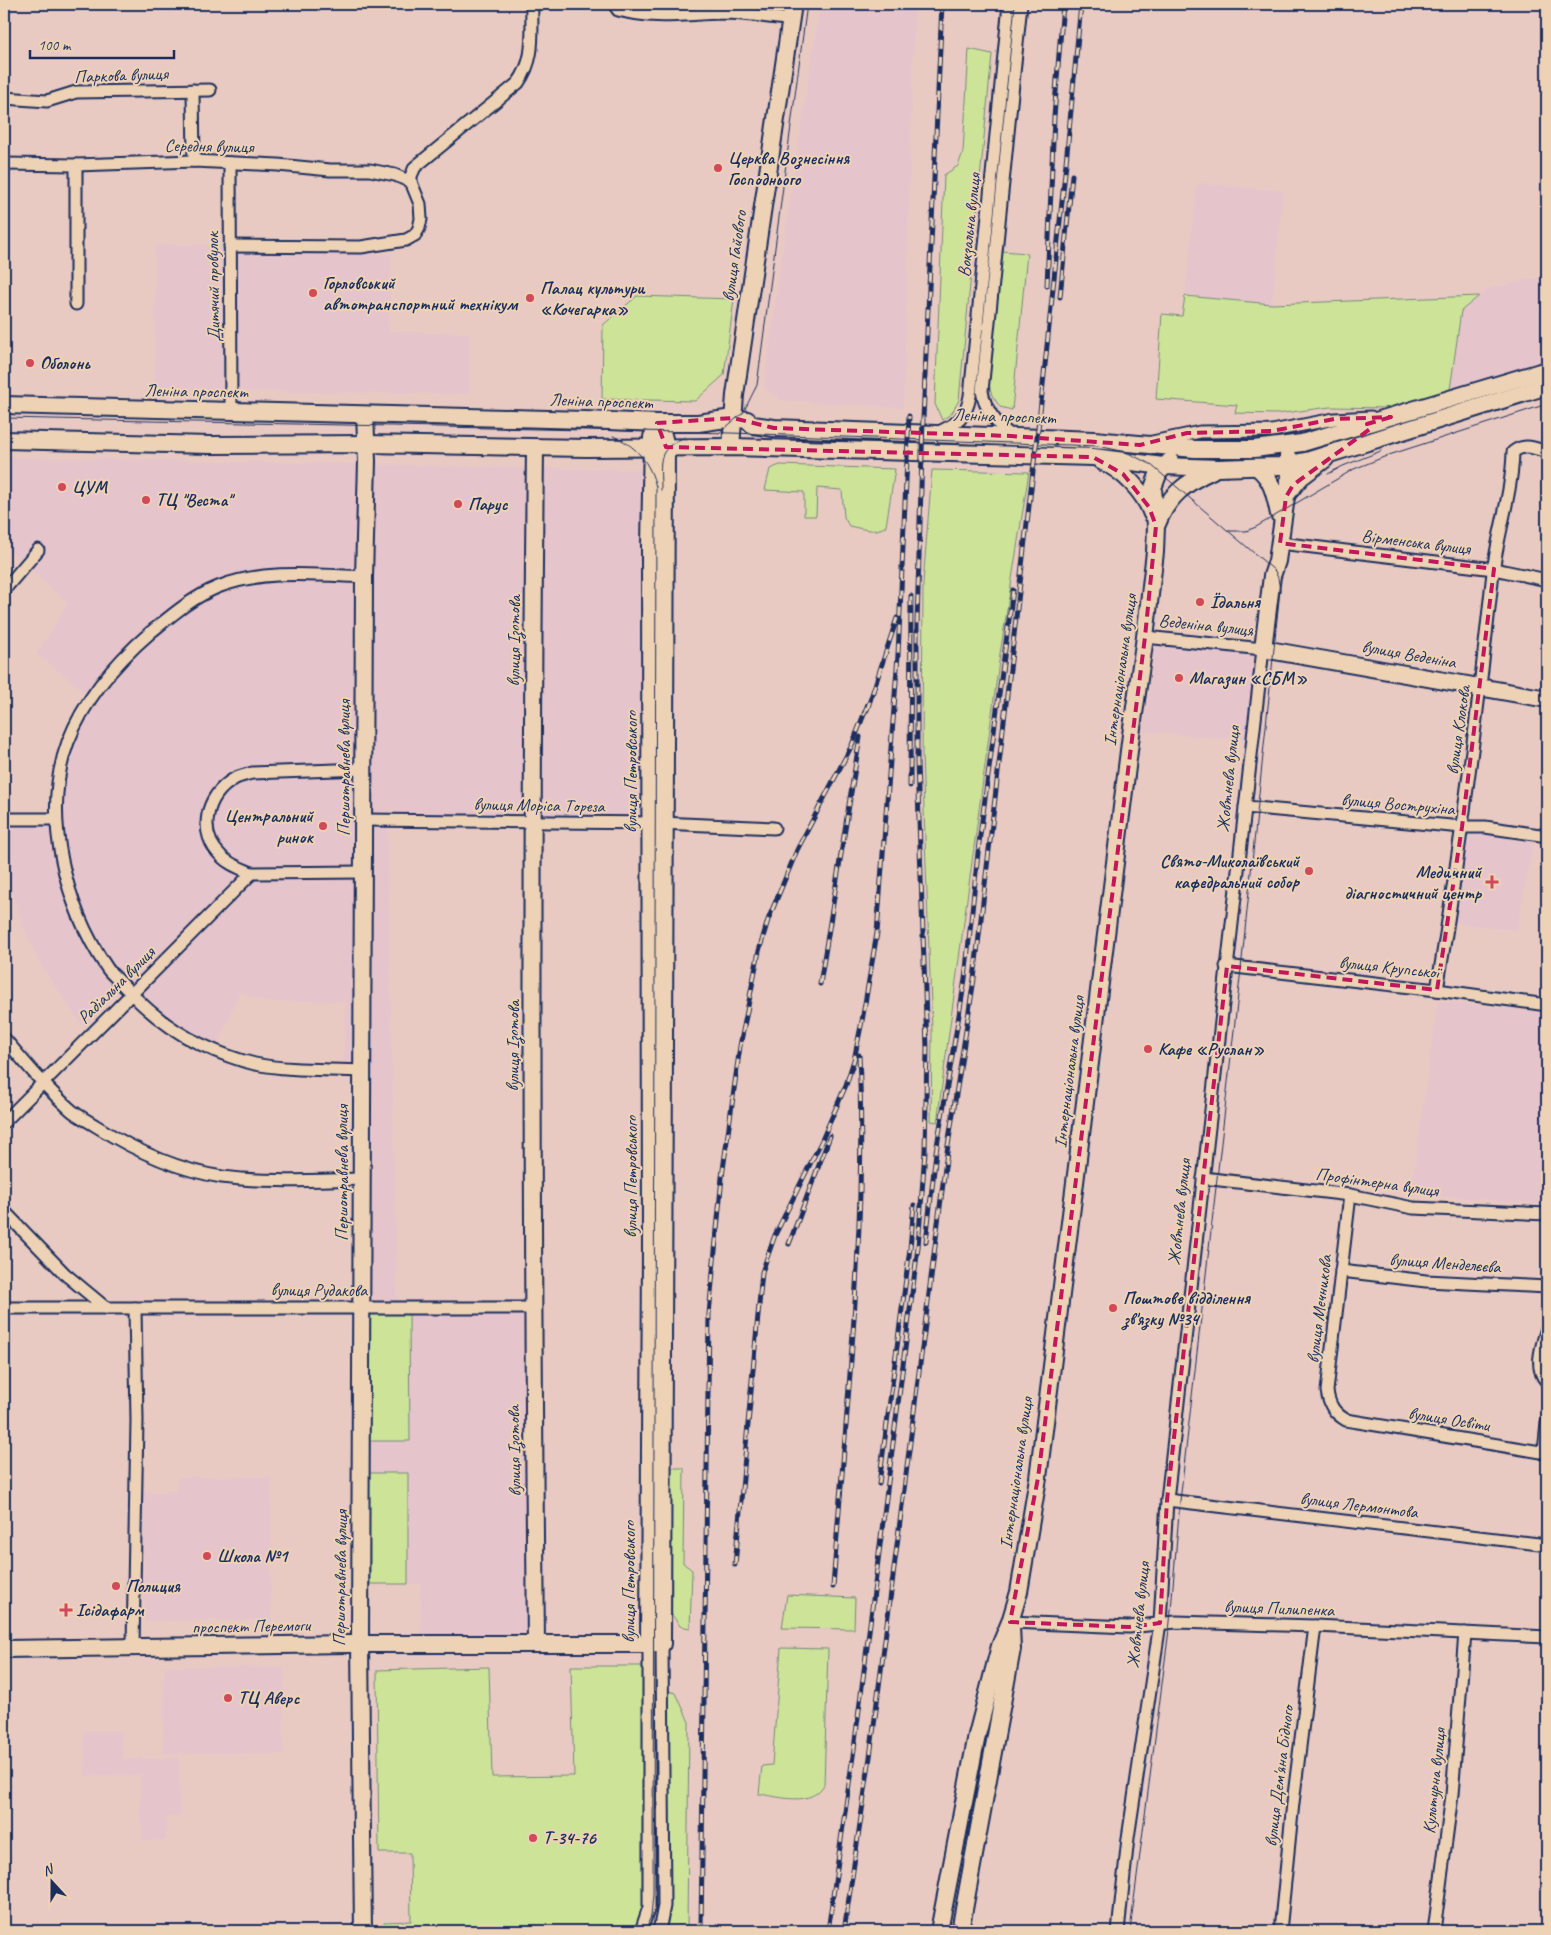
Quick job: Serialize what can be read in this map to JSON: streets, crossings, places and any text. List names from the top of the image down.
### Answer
{
  "streets": {
    "main road": [
      "вулиця Гайового",
      "Леніна проспект",
      "вулиця Ізотова",
      "вулиця Веденіна",
      "Інтернаціональна вулиця",
      "Першотравнева вулиця",
      "вулиця Петровського",
      "Жовтнева вулиця",
      "проспект Перемоги"
    ],
    "street": [
      "Паркова вулиця",
      "Середня вулиця",
      "Вокзальна вулиця",
      "Дитячий провулок",
      "Вірменська вулиця",
      "Веденіна вулиця",
      "вулиця Клокова",
      "вулиця Вострухіна",
      "вулиця Моріса Тореза",
      "вулиця Крупської",
      "Радіальна вулиця",
      "Профінтерна вулиця",
      "вулиця Менделєєва",
      "вулиця Рудакова",
      "вулиця Мечникова",
      "вулиця Освіти",
      "вулиця Лермонтова",
      "вулиця Пилипенка",
      "вулиця Дем'яна Бідного",
      "Культурна вулиця"
    ]
  },
  "crossings": [
    ["Середня вулиця", "Дитячий провулок"],
    ["Вокзальна вулиця", "Леніна проспект"],
    ["Дитячий провулок", "Леніна проспект"],
    ["Леніна проспект", "Першотравнева вулиця"],
    ["Леніна проспект", "вулиця Петровського"],
    ["Вірменська вулиця", "вулиця Клокова"],
    ["Вірменська вулиця", "Жовтнева вулиця"],
    ["Веденіна вулиця", "вулиця Веденіна"],
    ["Веденіна вулиця", "Інтернаціональна вулиця"],
    ["Веденіна вулиця", "Жовтнева вулиця"],
    ["вулиця Ізотова", "вулиця Моріса Тореза"],
    ["вулиця Ізотова", "вулиця Рудакова"],
    ["вулиця Ізотова", "проспект Перемоги"],
    ["вулиця Веденіна", "вулиця Клокова"],
    ["вулиця Веденіна", "Жовтнева вулиця"],
    ["Інтернаціональна вулиця", "вулиця Пилипенка"],
    ["вулиця Клокова", "вулиця Вострухіна"],
    ["вулиця Клокова", "вулиця Крупської"],
    ["Першотравнева вулиця", "вулиця Моріса Тореза"],
    ["Першотравнева вулиця", "вулиця Рудакова"],
    ["Першотравнева вулиця", "проспект Перемоги"],
    ["вулиця Петровського", "вулиця Моріса Тореза"],
    ["вулиця Петровського", "проспект Перемоги"],
    ["Жовтнева вулиця", "вулиця Вострухіна"],
    ["Жовтнева вулиця", "вулиця Крупської"],
    ["Жовтнева вулиця", "Профінтерна вулиця"],
    ["Жовтнева вулиця", "вулиця Лермонтова"],
    ["Жовтнева вулиця", "вулиця Пилипенка"],
    ["Профінтерна вулиця", "вулиця Мечникова"],
    ["вулиця Менделєєва", "вулиця Мечникова"],
    ["вулиця Мечникова", "вулиця Освіти"],
    ["вулиця Пилипенка", "вулиця Дем'яна Бідного"],
    ["вулиця Пилипенка", "Культурна вулиця"]
  ],
  "places": {
    "other": [
      "Церква Вознесіння Господнього",
      "Горловський автотранспортний технікум",
      "Палац культури «Кочегарка»",
      "Оболонь",
      "ЦУМ",
      "ТЦ \"Веста\"",
      "Парус",
      "Їдальня",
      "Магазин «СБМ»",
      "Центральний ринок",
      "Свято-Миколаївський кафедральний собор",
      "Кафе «Руслан»",
      "Поштове відділення зв'язку №34",
      "Школа №1",
      "Полиция",
      "ТЦ Аверс",
      "Т-34-76"
    ],
    "health": ["Медичний діагностичний центр", "Ісідафарм"]
  },
  "scale_bar": "100 m",
  "north": "top"
}
